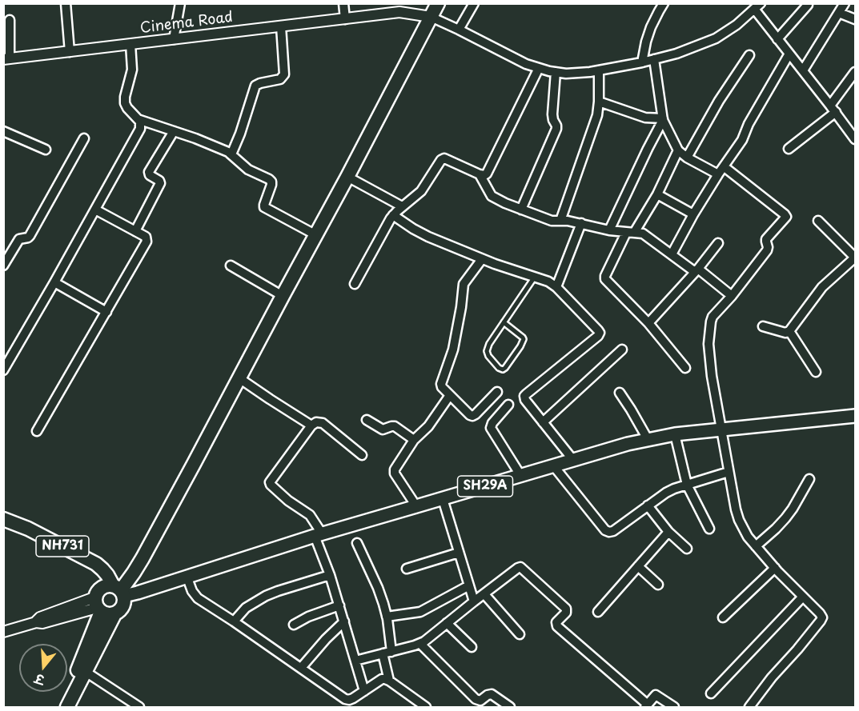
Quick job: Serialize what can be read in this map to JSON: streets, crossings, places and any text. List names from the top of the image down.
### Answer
{
  "streets": {
    "highway": ["NH731"],
    "main road": ["SH29A"],
    "street": ["Cinema Road"]
  },
  "crossings": [
    ["SH29A", "NH731"]
  ],
  "north": "bottom"
}
